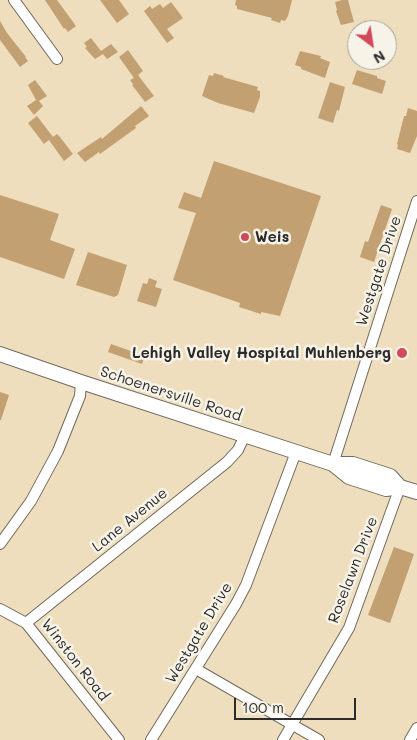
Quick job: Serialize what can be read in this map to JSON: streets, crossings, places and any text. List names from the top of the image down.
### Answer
{
  "streets": {
    "main road": ["Schoenersville Road"],
    "street": [
      "Westgate Drive",
      "Lane Avenue",
      "Roselawn Drive",
      "Winston Road"
    ]
  },
  "crossings": [
    ["Westgate Drive", "Schoenersville Road"],
    ["Schoenersville Road", "Lane Avenue"],
    ["Schoenersville Road", "Roselawn Drive"],
    ["Lane Avenue", "Winston Road"]
  ],
  "places": ["Weis", "Lehigh Valley Hospital Muhlenberg"],
  "scale_bar": "100 m",
  "north": "bottom right"
}
